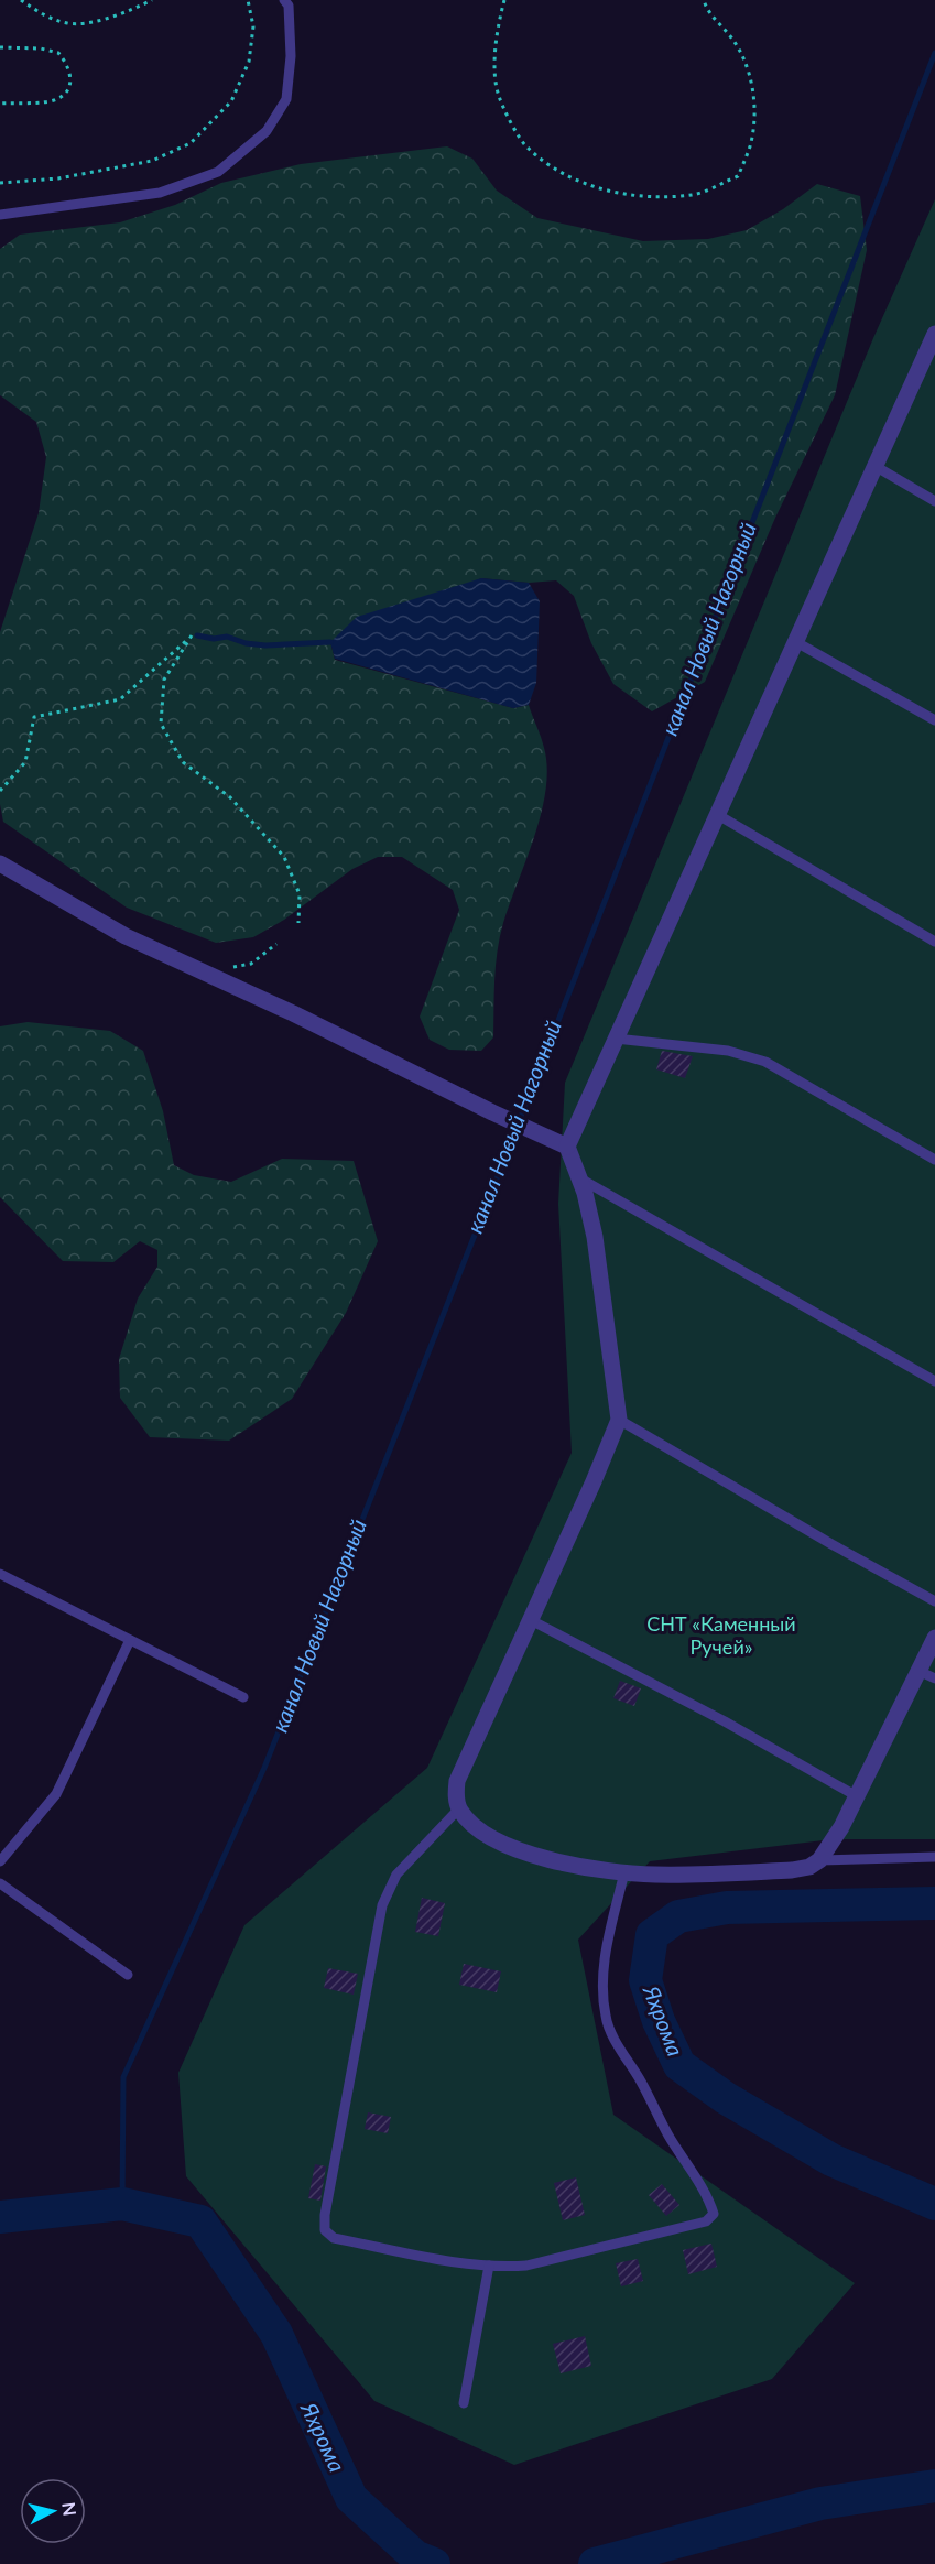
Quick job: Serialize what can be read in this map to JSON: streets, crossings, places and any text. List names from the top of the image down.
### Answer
{
  "water": ["канал Новый Нагорный", "Яхрома"],
  "parks": ["СНТ «Каменный Ручей»"],
  "north": "right"
}
